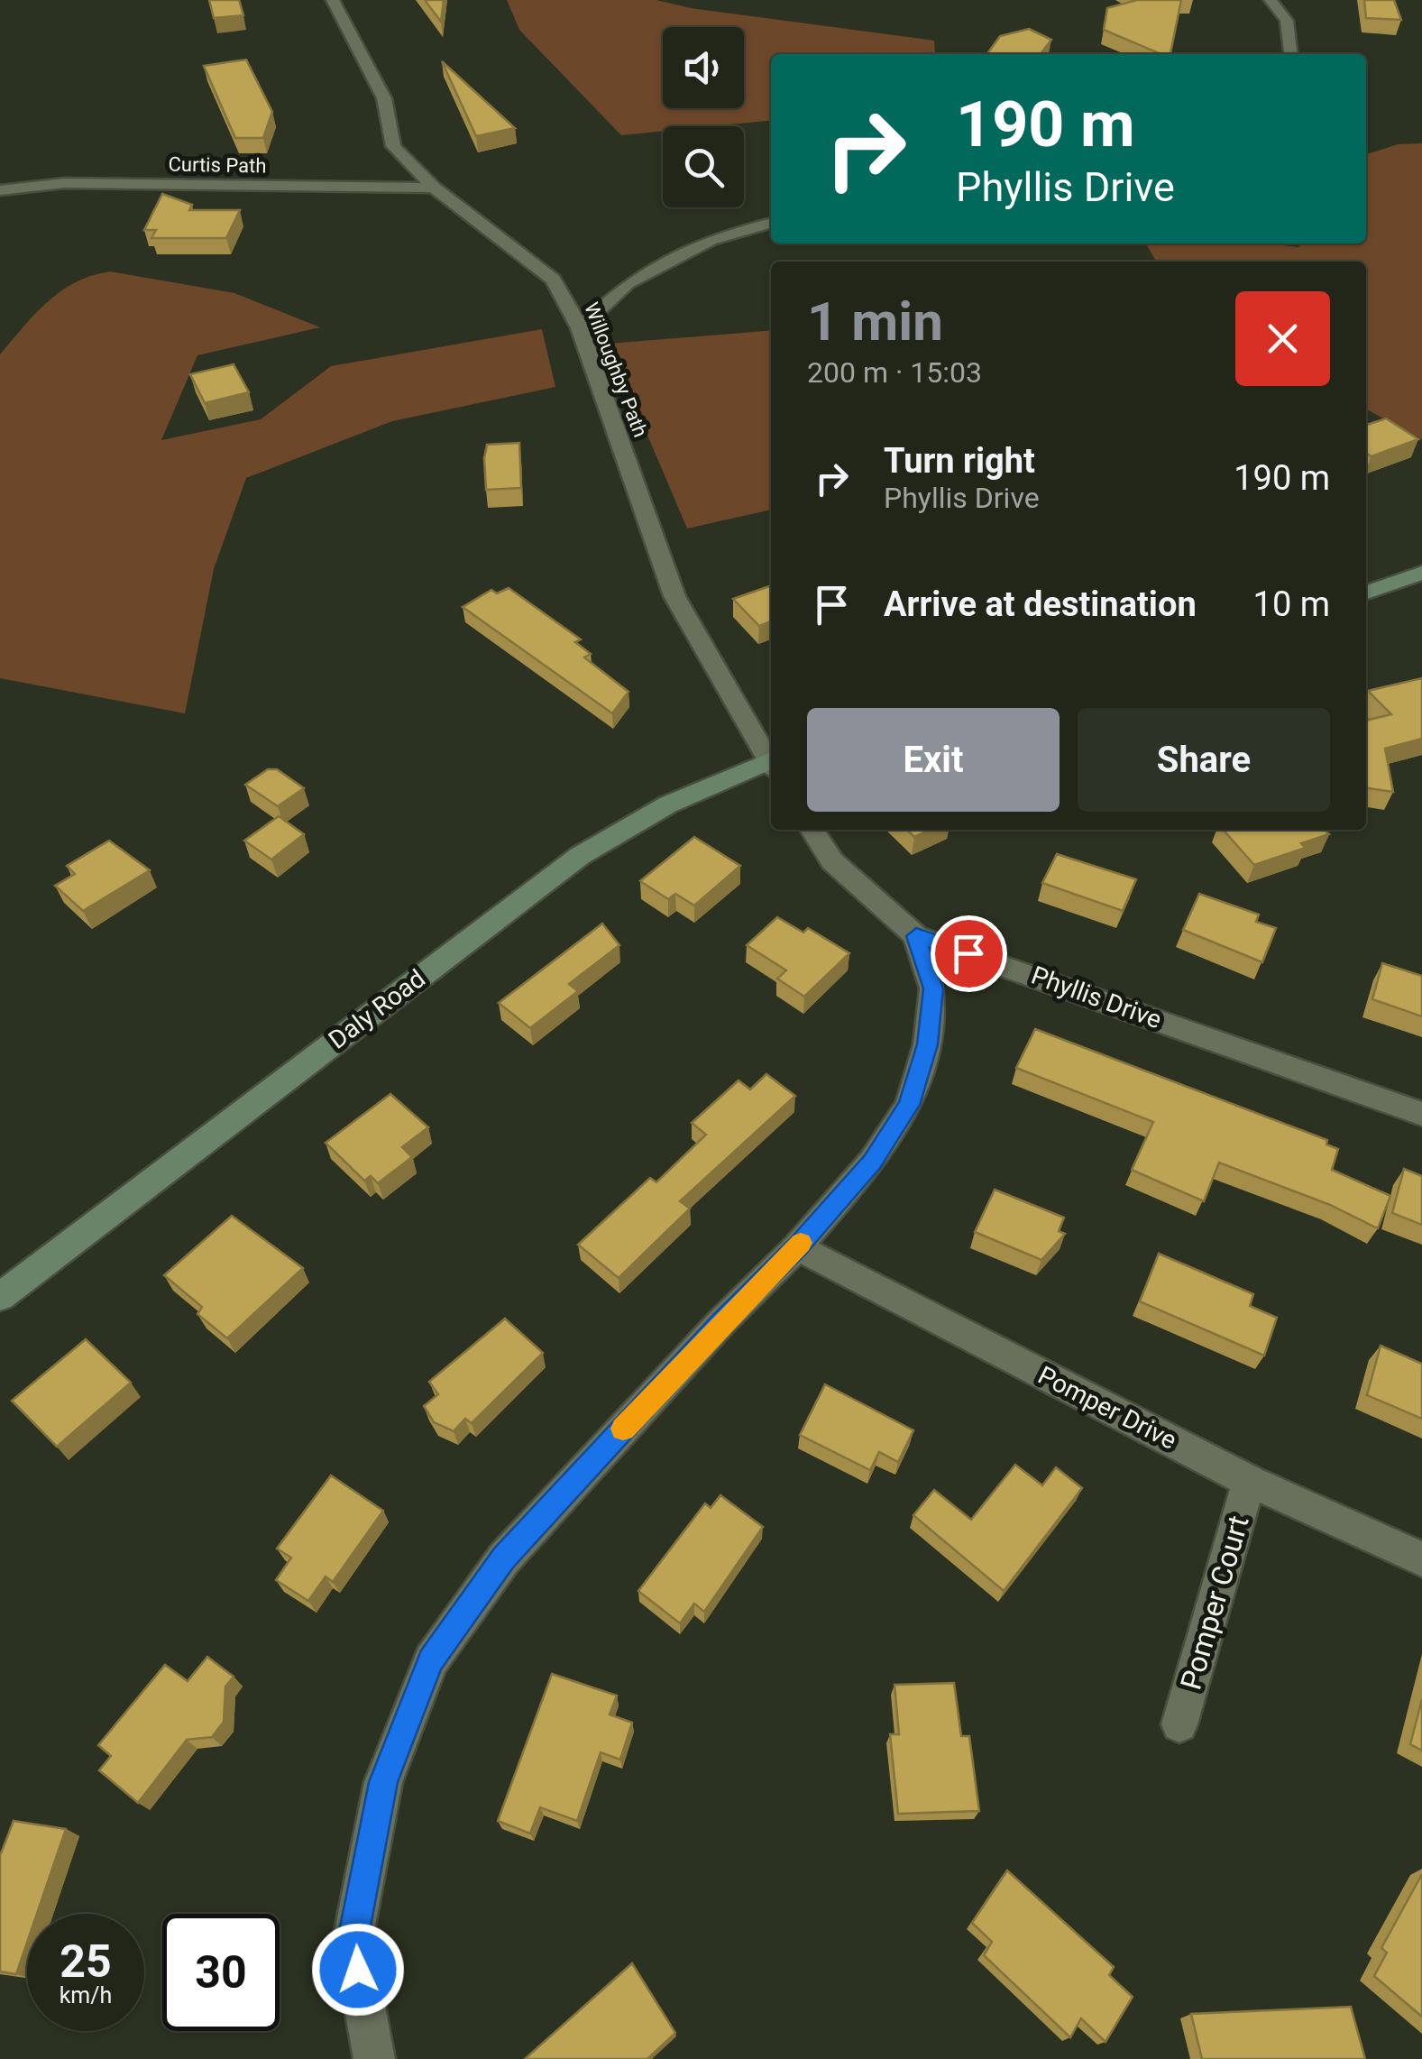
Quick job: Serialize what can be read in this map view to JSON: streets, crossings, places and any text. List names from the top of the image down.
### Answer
{
  "streets": {
    "street": [
      "Curtis Path",
      "Willoughby Path",
      "Phyllis Drive",
      "Daly Road",
      "Pomper Drive",
      "Pomper Court"
    ]
  },
  "crossings": [
    ["Curtis Path", "Willoughby Path"],
    ["Pomper Drive", "Pomper Court"]
  ],
  "page": {
    "turn": ["190 m", "Phyllis Drive"],
    "heading": ["1 min", "200 m · 15:03"],
    "list": [
      {
        "name": "Turn right",
        "note": "Phyllis Drive",
        "value": "190 m"
      },
      {
        "name": "Arrive at destination",
        "value": "10 m"
      }
    ],
    "buttons": ["Exit", "Share"],
    "speed": "25 km/h",
    "limit": "30"
  }
}
